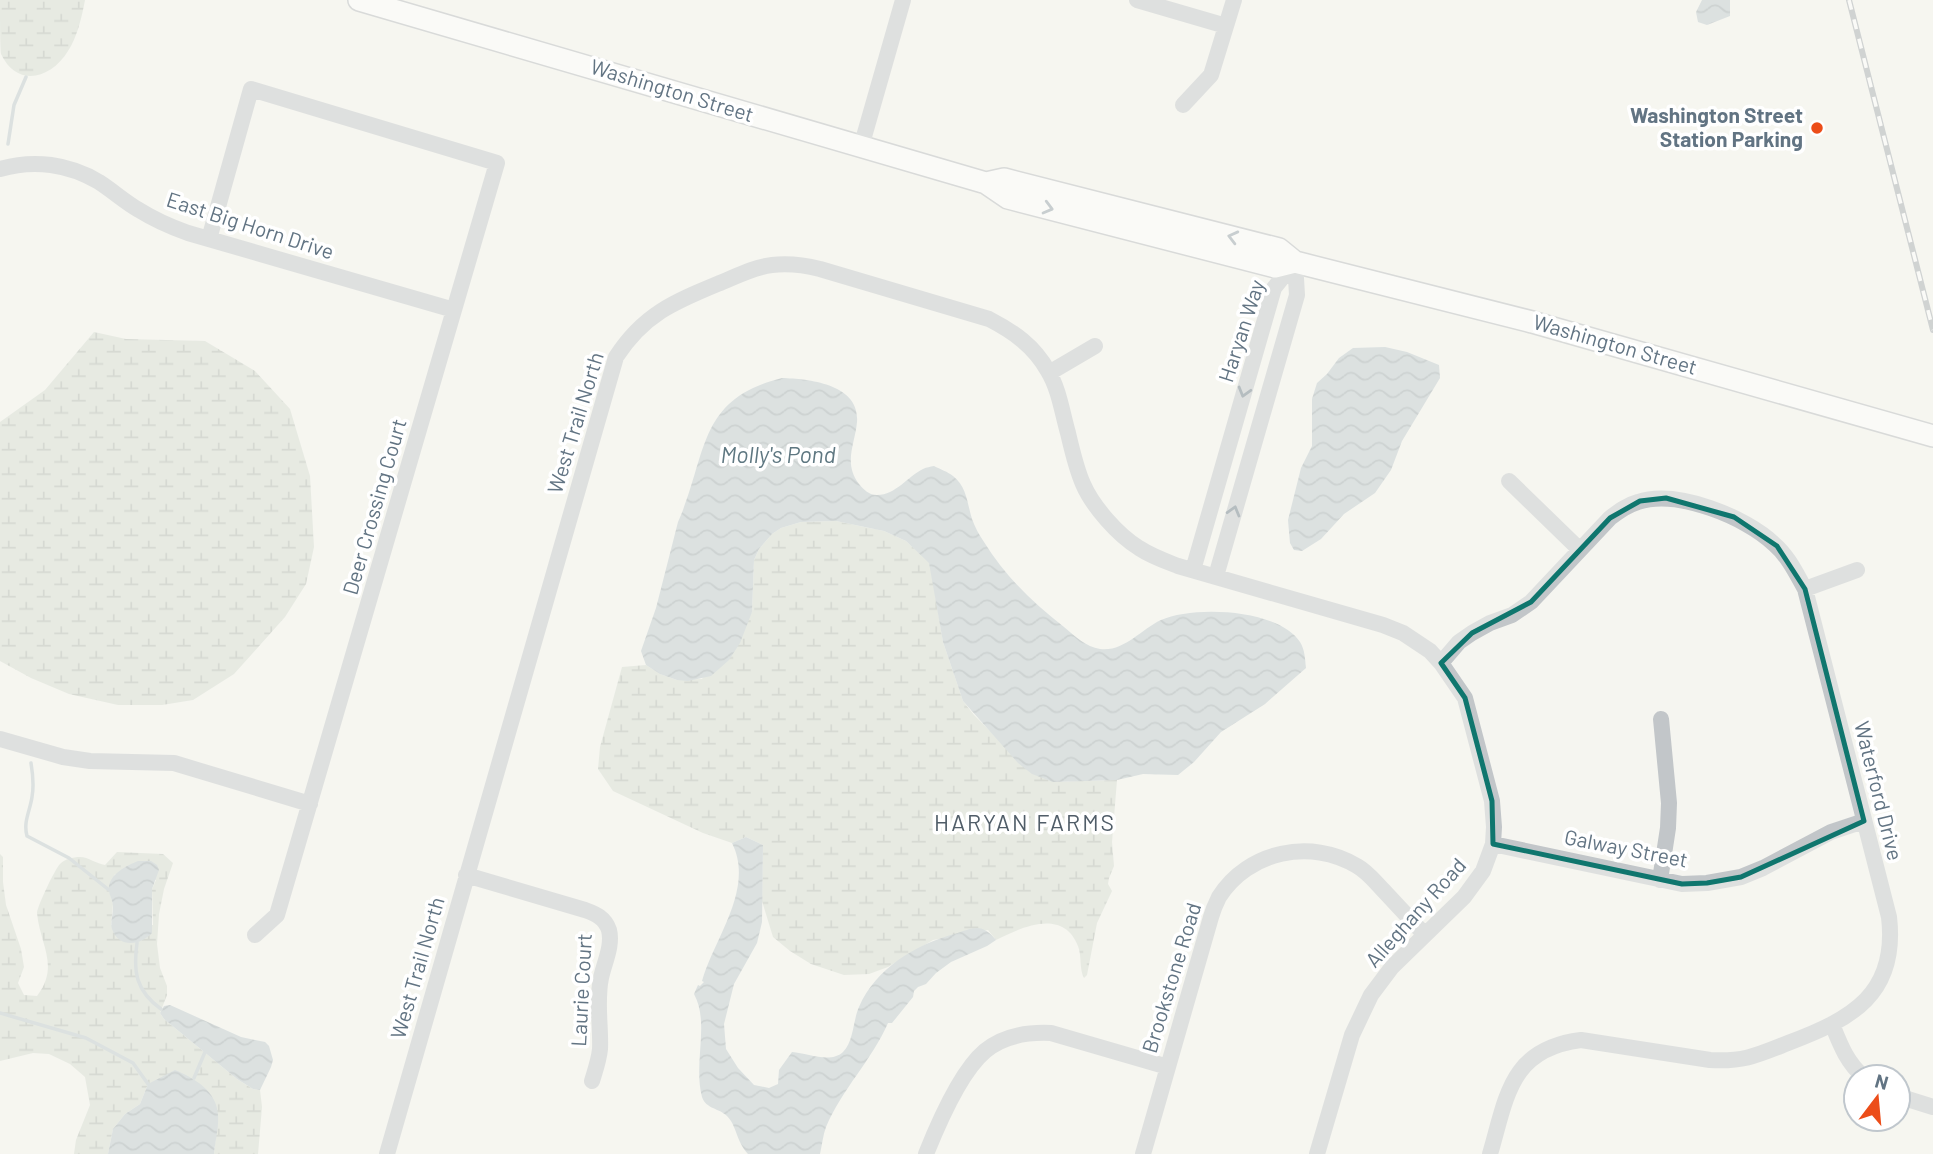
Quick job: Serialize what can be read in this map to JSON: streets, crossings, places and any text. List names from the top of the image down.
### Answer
{
  "streets": {
    "main road": ["Washington Street"],
    "street": [
      "East Big Horn Drive",
      "Haryan Way",
      "West Trail North",
      "Deer Crossing Court",
      "Waterford Drive",
      "Galway Street",
      "Alleghany Road",
      "Brookstone Road",
      "Laurie Court"
    ]
  },
  "crossings": [
    ["Washington Street", "Haryan Way"],
    ["East Big Horn Drive", "Deer Crossing Court"],
    ["Haryan Way", "West Trail North"],
    ["Haryan Way", "Alleghany Road"],
    ["West Trail North", "Alleghany Road"],
    ["West Trail North", "Laurie Court"],
    ["Waterford Drive", "Galway Street"],
    ["Waterford Drive", "Alleghany Road"],
    ["Galway Street", "Alleghany Road"],
    ["Alleghany Road", "Brookstone Road"]
  ],
  "districts": ["HARYAN FARMS"],
  "water": ["Molly's Pond"],
  "places": ["Washington Street Station Parking"],
  "north": "top"
}
